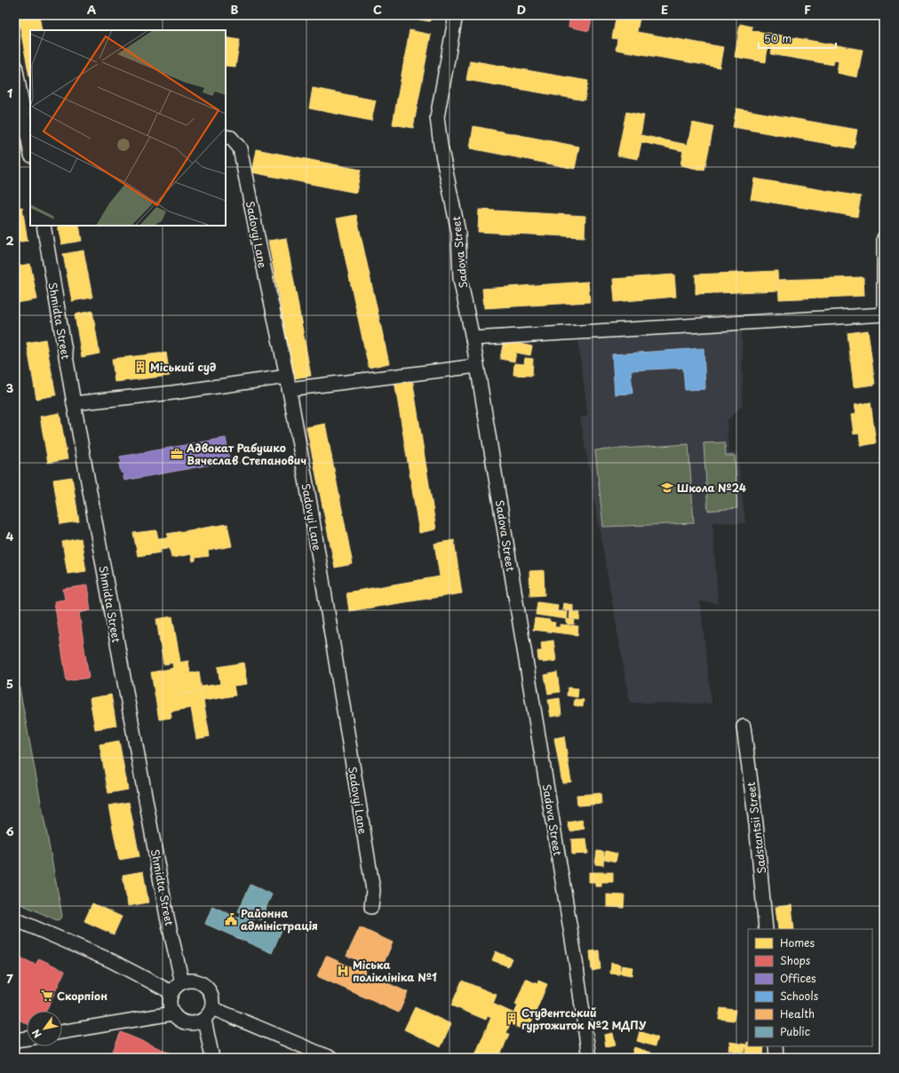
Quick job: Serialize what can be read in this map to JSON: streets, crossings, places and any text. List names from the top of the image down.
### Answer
{
  "streets": {
    "street": [
      "Sadovyi Lane",
      "Sadova Street",
      "Shmidta Street",
      "Sadstantsii Street"
    ]
  },
  "places": {
    "building": ["Міський суд", "Студентський гуртожиток №2 МДПУ"],
    "office": ["Адвокат Рабушко Вячеслав Степанович"],
    "school or university": ["Школа №24"],
    "public building": ["Районна адміністрація"],
    "hospital": ["Міська поліклініка №1"],
    "supermarket": ["Скорпіон"]
  },
  "legend": [
    "Homes",
    "Shops",
    "Offices",
    "Schools",
    "Health",
    "Public"
  ],
  "scale_bar": "50 m",
  "north": "bottom left",
  "grid": {
    "columns": [
      "A",
      "B",
      "C",
      "D",
      "E",
      "F"
    ],
    "rows": [
      "1",
      "2",
      "3",
      "4",
      "5",
      "6",
      "7"
    ]
  }
}
